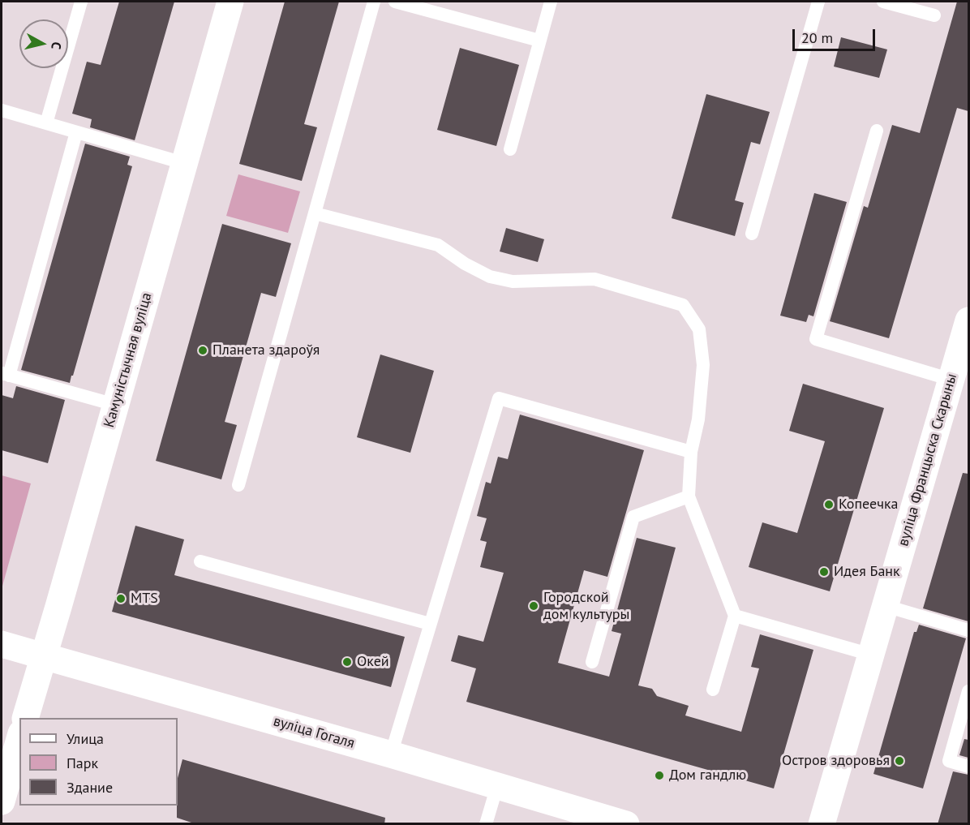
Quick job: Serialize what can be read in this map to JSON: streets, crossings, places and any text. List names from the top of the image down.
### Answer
{
  "streets": {
    "main road": ["Камуністычная вуліца", "вуліца Францыска Скарыны", "вуліца Гогаля"]
  },
  "crossings": [
    ["Камуністычная вуліца", "вуліца Гогаля"]
  ],
  "places": [
    "Планета здароўя",
    "Копеечка",
    "Идея Банк",
    "MTS",
    "Городской дом культуры",
    "Окей",
    "Остров здоровья",
    "Дом гандлю"
  ],
  "legend": ["Улица", "Парк", "Здание"],
  "scale_bar": "20 m",
  "north": "right"
}
